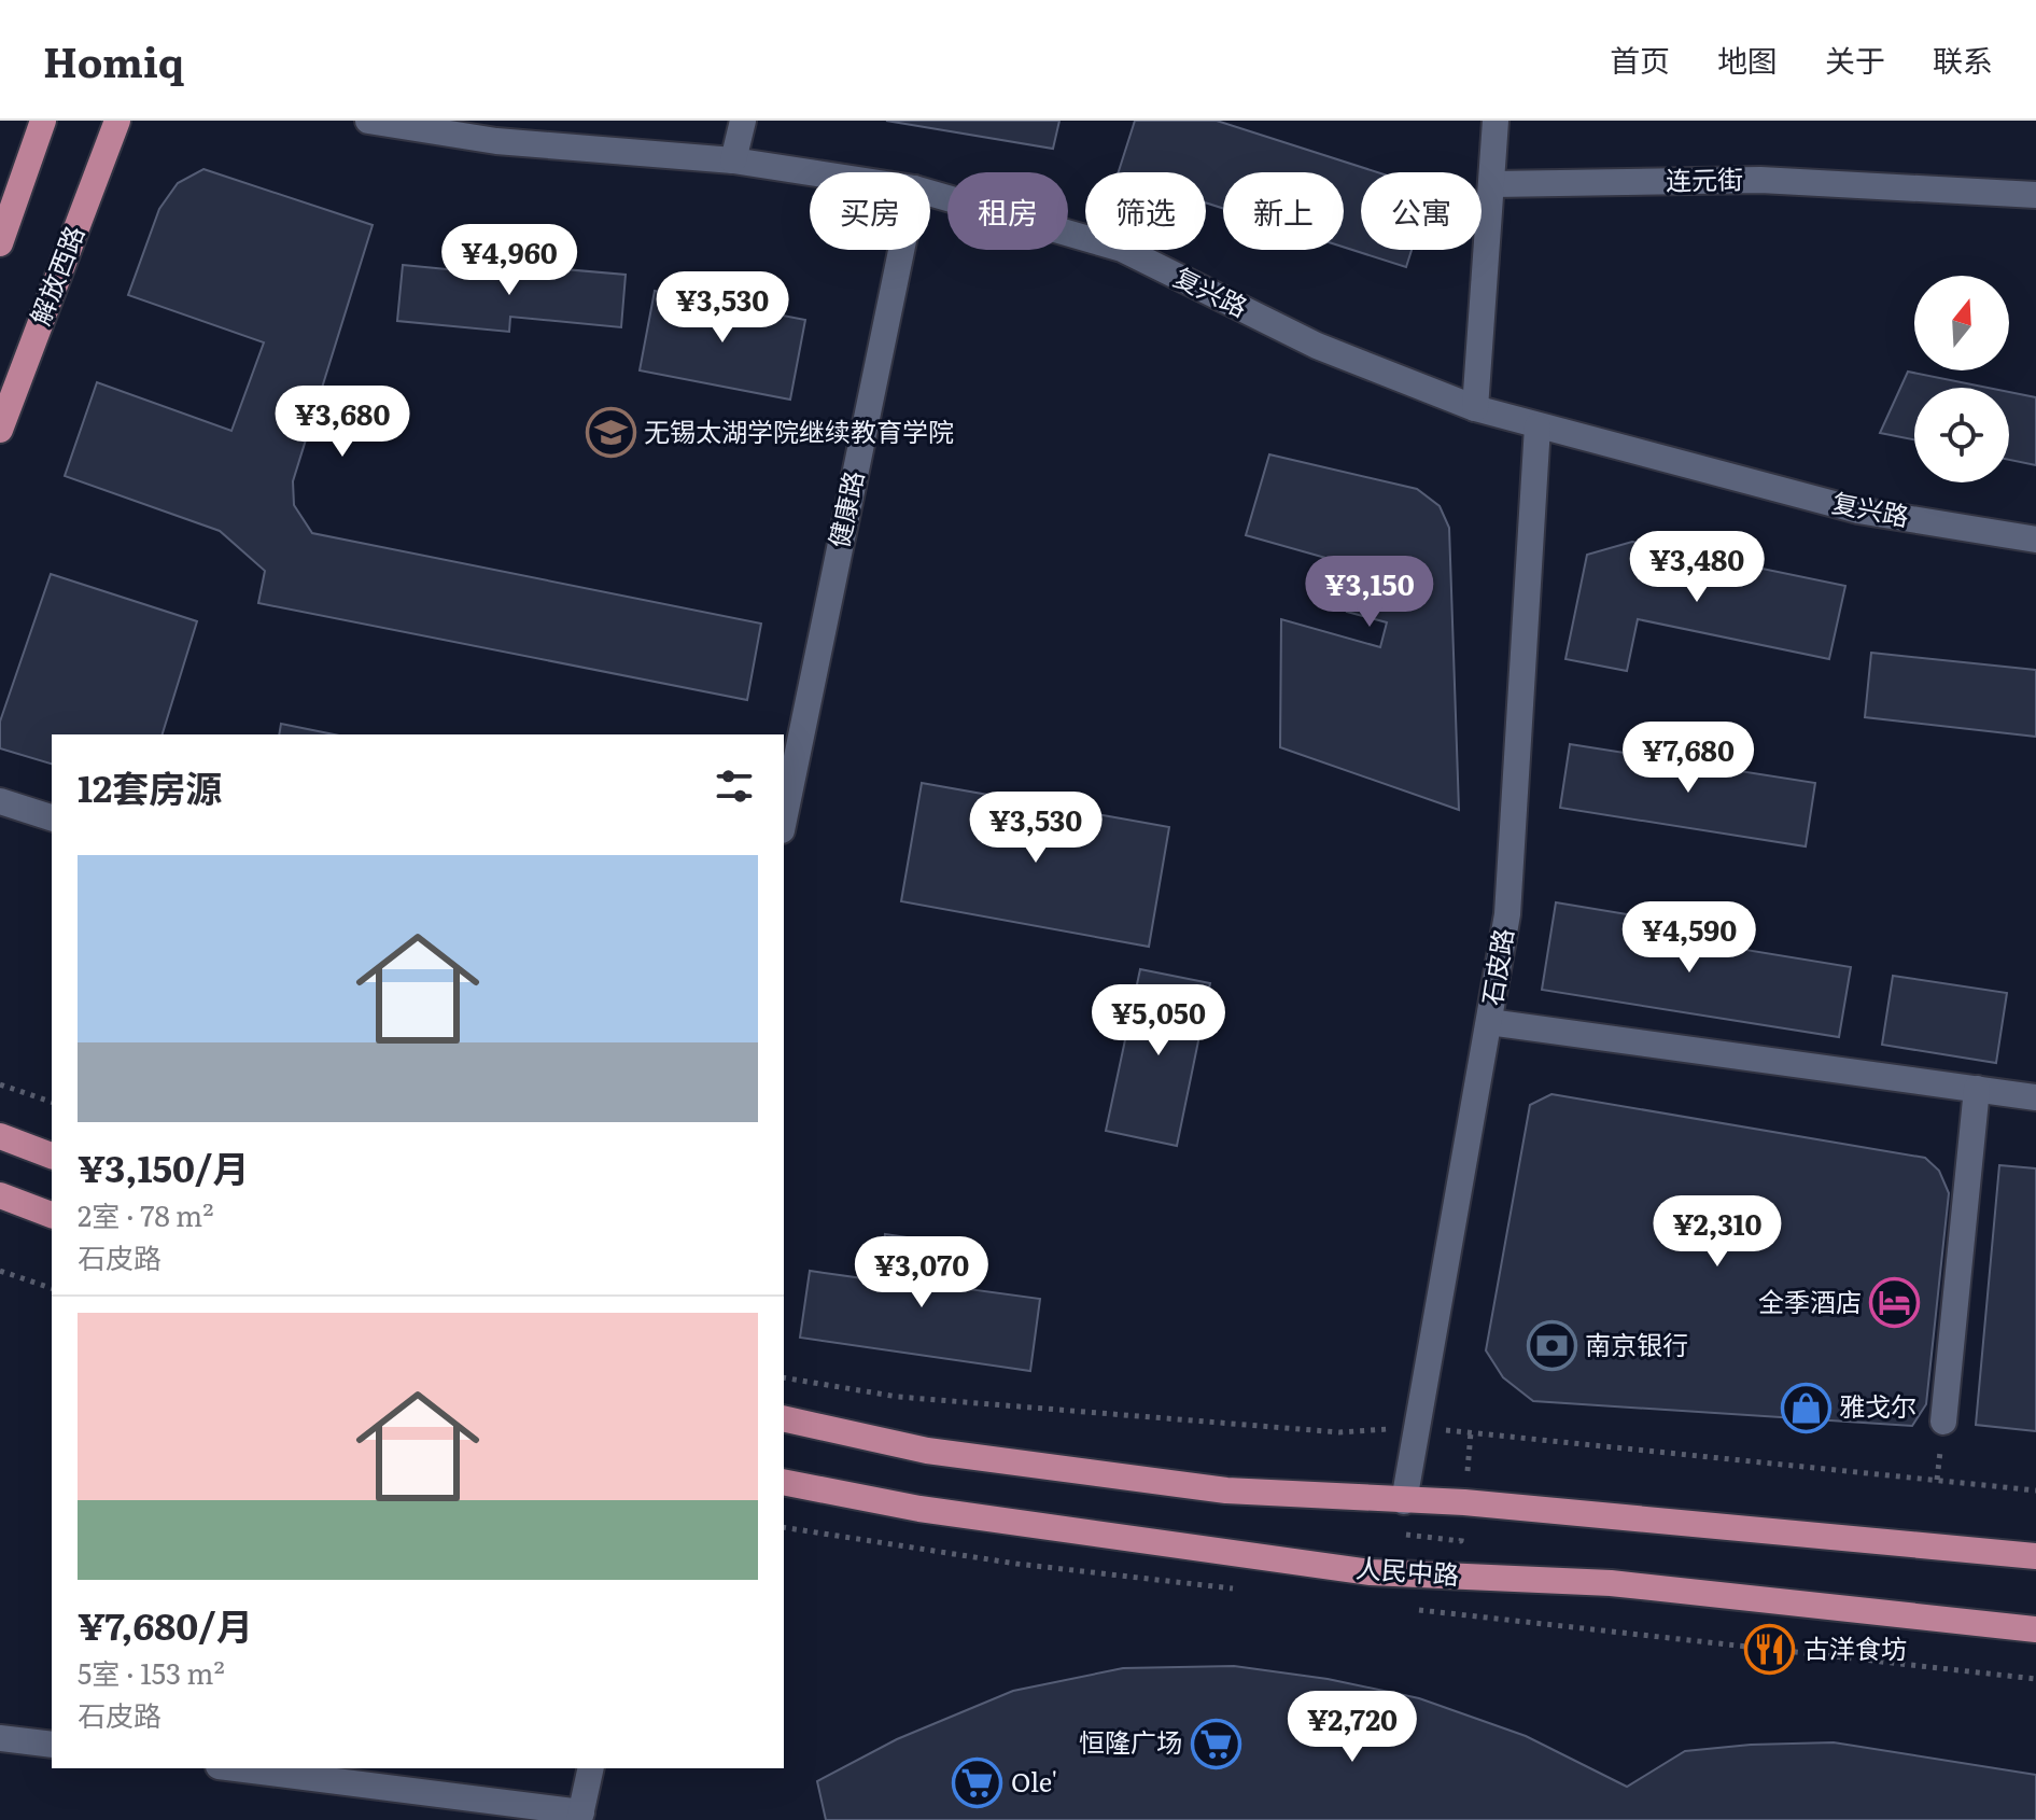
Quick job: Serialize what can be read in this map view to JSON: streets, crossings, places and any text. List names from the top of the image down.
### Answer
{
  "streets": {
    "main road": ["解放西路", "人民中路"],
    "street": [
      "连元街",
      "复兴路",
      "健康路",
      "石皮路"
    ]
  },
  "crossings": [
    ["复兴路", "石皮路"]
  ],
  "places": {
    "school or university": ["无锡太湖学院继续教育学院"],
    "hotel": ["全季酒店"],
    "bank": ["南京银行"],
    "shop": ["雅戈尔"],
    "restaurant": ["古洋食坊"],
    "supermarket": ["恒隆广场", "Ole'"]
  },
  "north": "top",
  "page": {
    "header": "Homiq",
    "nav": [
      "首页",
      "地图",
      "关于",
      "联系"
    ],
    "chip": [
      "买房",
      "租房",
      "筛选",
      "新上",
      "公寓"
    ],
    "price": [
      "¥4,960",
      "¥3,530",
      "¥3,680",
      "¥3,480",
      "¥3,150",
      "¥7,680",
      "¥3,530",
      "¥4,590",
      "¥5,050",
      "¥2,310",
      "¥3,070",
      "¥2,720"
    ],
    "heading": "12套房源",
    "list": [
      {
        "name": "¥3,150/月",
        "note": "2室 · 78 m² · 石皮路"
      },
      {
        "name": "¥7,680/月",
        "note": "5室 · 153 m² · 石皮路"
      }
    ]
  }
}
